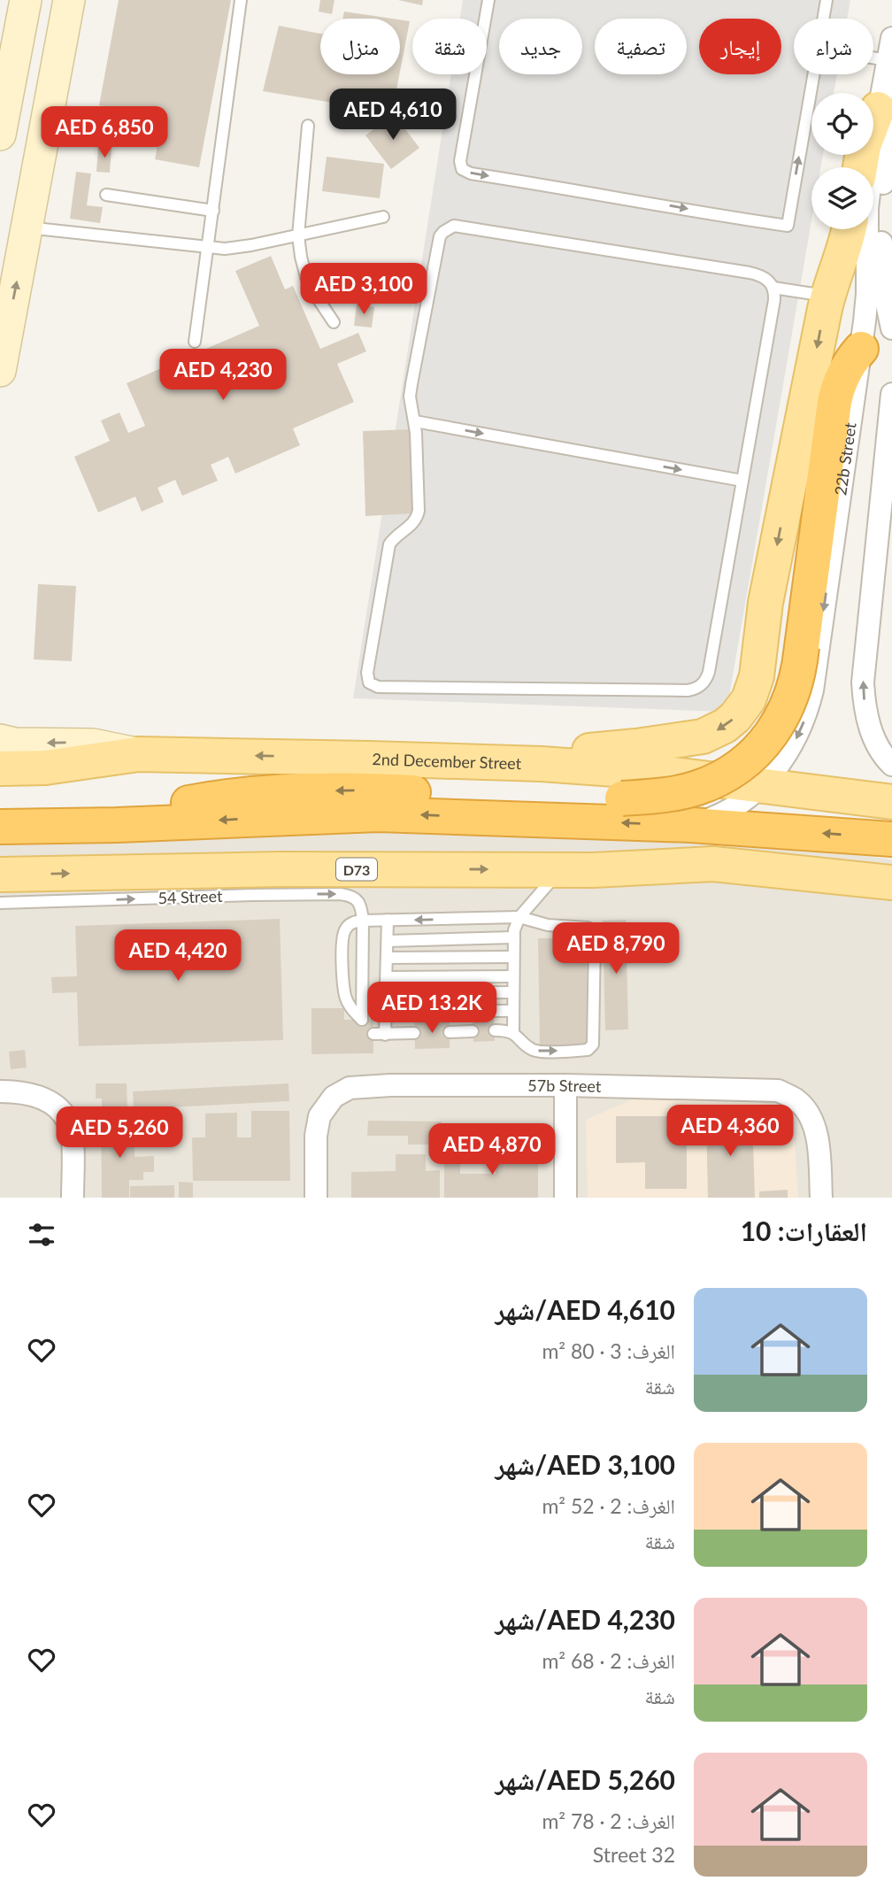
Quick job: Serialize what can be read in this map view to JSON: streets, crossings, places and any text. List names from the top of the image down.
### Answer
{
  "streets": {
    "main road": ["2nd December Street", "D73"],
    "street": ["22b Street", "57b Street"],
    "lane": ["54 Street"]
  },
  "crossings": [
    ["22b Street", "2nd December Street"]
  ],
  "one_way": ["54 Street"],
  "page": {
    "chip": [
      "شراء",
      "إيجار",
      "تصفية",
      "جديد",
      "شقة",
      "منزل"
    ],
    "price": [
      "AED 4,610",
      "AED 6,850",
      "AED 3,100",
      "AED 4,230",
      "AED 8,790",
      "AED 4,420",
      "AED 13.2K",
      "AED 4,360",
      "AED 5,260",
      "AED 4,870"
    ],
    "heading": "العقارات: 10",
    "list": [
      {
        "name": "AED 4,610/شهر",
        "note": "الغرف: 3 · 80 m² · شقة"
      },
      {
        "name": "AED 3,100/شهر",
        "note": "الغرف: 2 · 52 m² · شقة"
      },
      {
        "name": "AED 4,230/شهر",
        "note": "الغرف: 2 · 68 m² · شقة"
      },
      {
        "name": "AED 5,260/شهر",
        "note": "الغرف: 2 · 78 m² · 32 Street"
      }
    ]
  }
}
